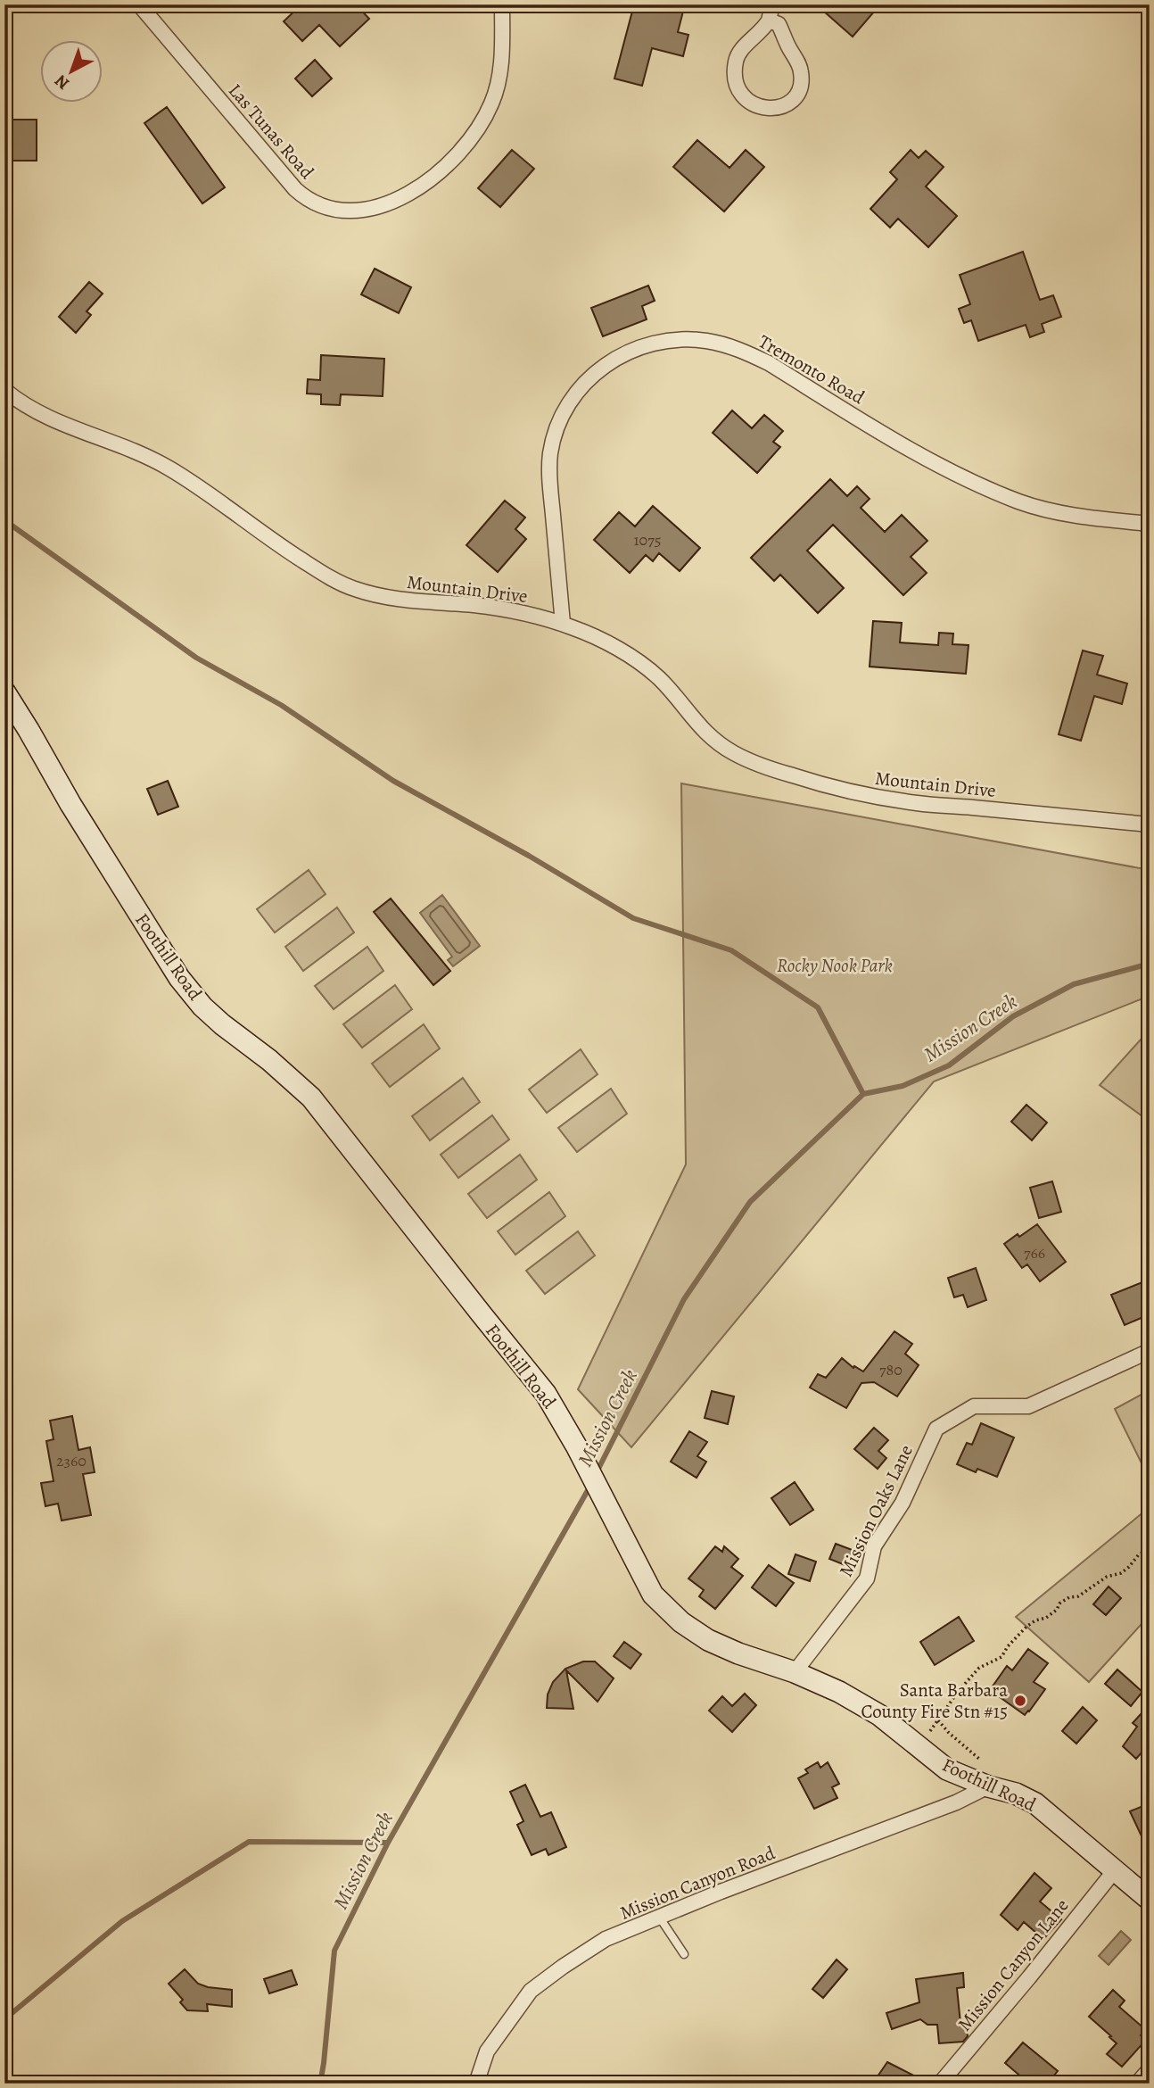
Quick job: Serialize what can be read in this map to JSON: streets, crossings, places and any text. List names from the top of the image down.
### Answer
{
  "streets": {
    "main road": ["Foothill Road"],
    "street": [
      "Las Tunas Road",
      "Tremonto Road",
      "Mountain Drive",
      "Mission Oaks Lane",
      "Mission Canyon Road",
      "Mission Canyon Lane"
    ]
  },
  "crossings": [
    ["Tremonto Road", "Mountain Drive"],
    ["Foothill Road", "Mission Oaks Lane"],
    ["Foothill Road", "Mission Canyon Road"],
    ["Foothill Road", "Mission Canyon Lane"]
  ],
  "water": ["Mission Creek"],
  "parks": ["Rocky Nook Park"],
  "places": ["Santa Barbara County Fire Stn #15"],
  "house_numbers": [
    "1075",
    "766",
    "780",
    "2360"
  ],
  "north": "bottom left"
}
